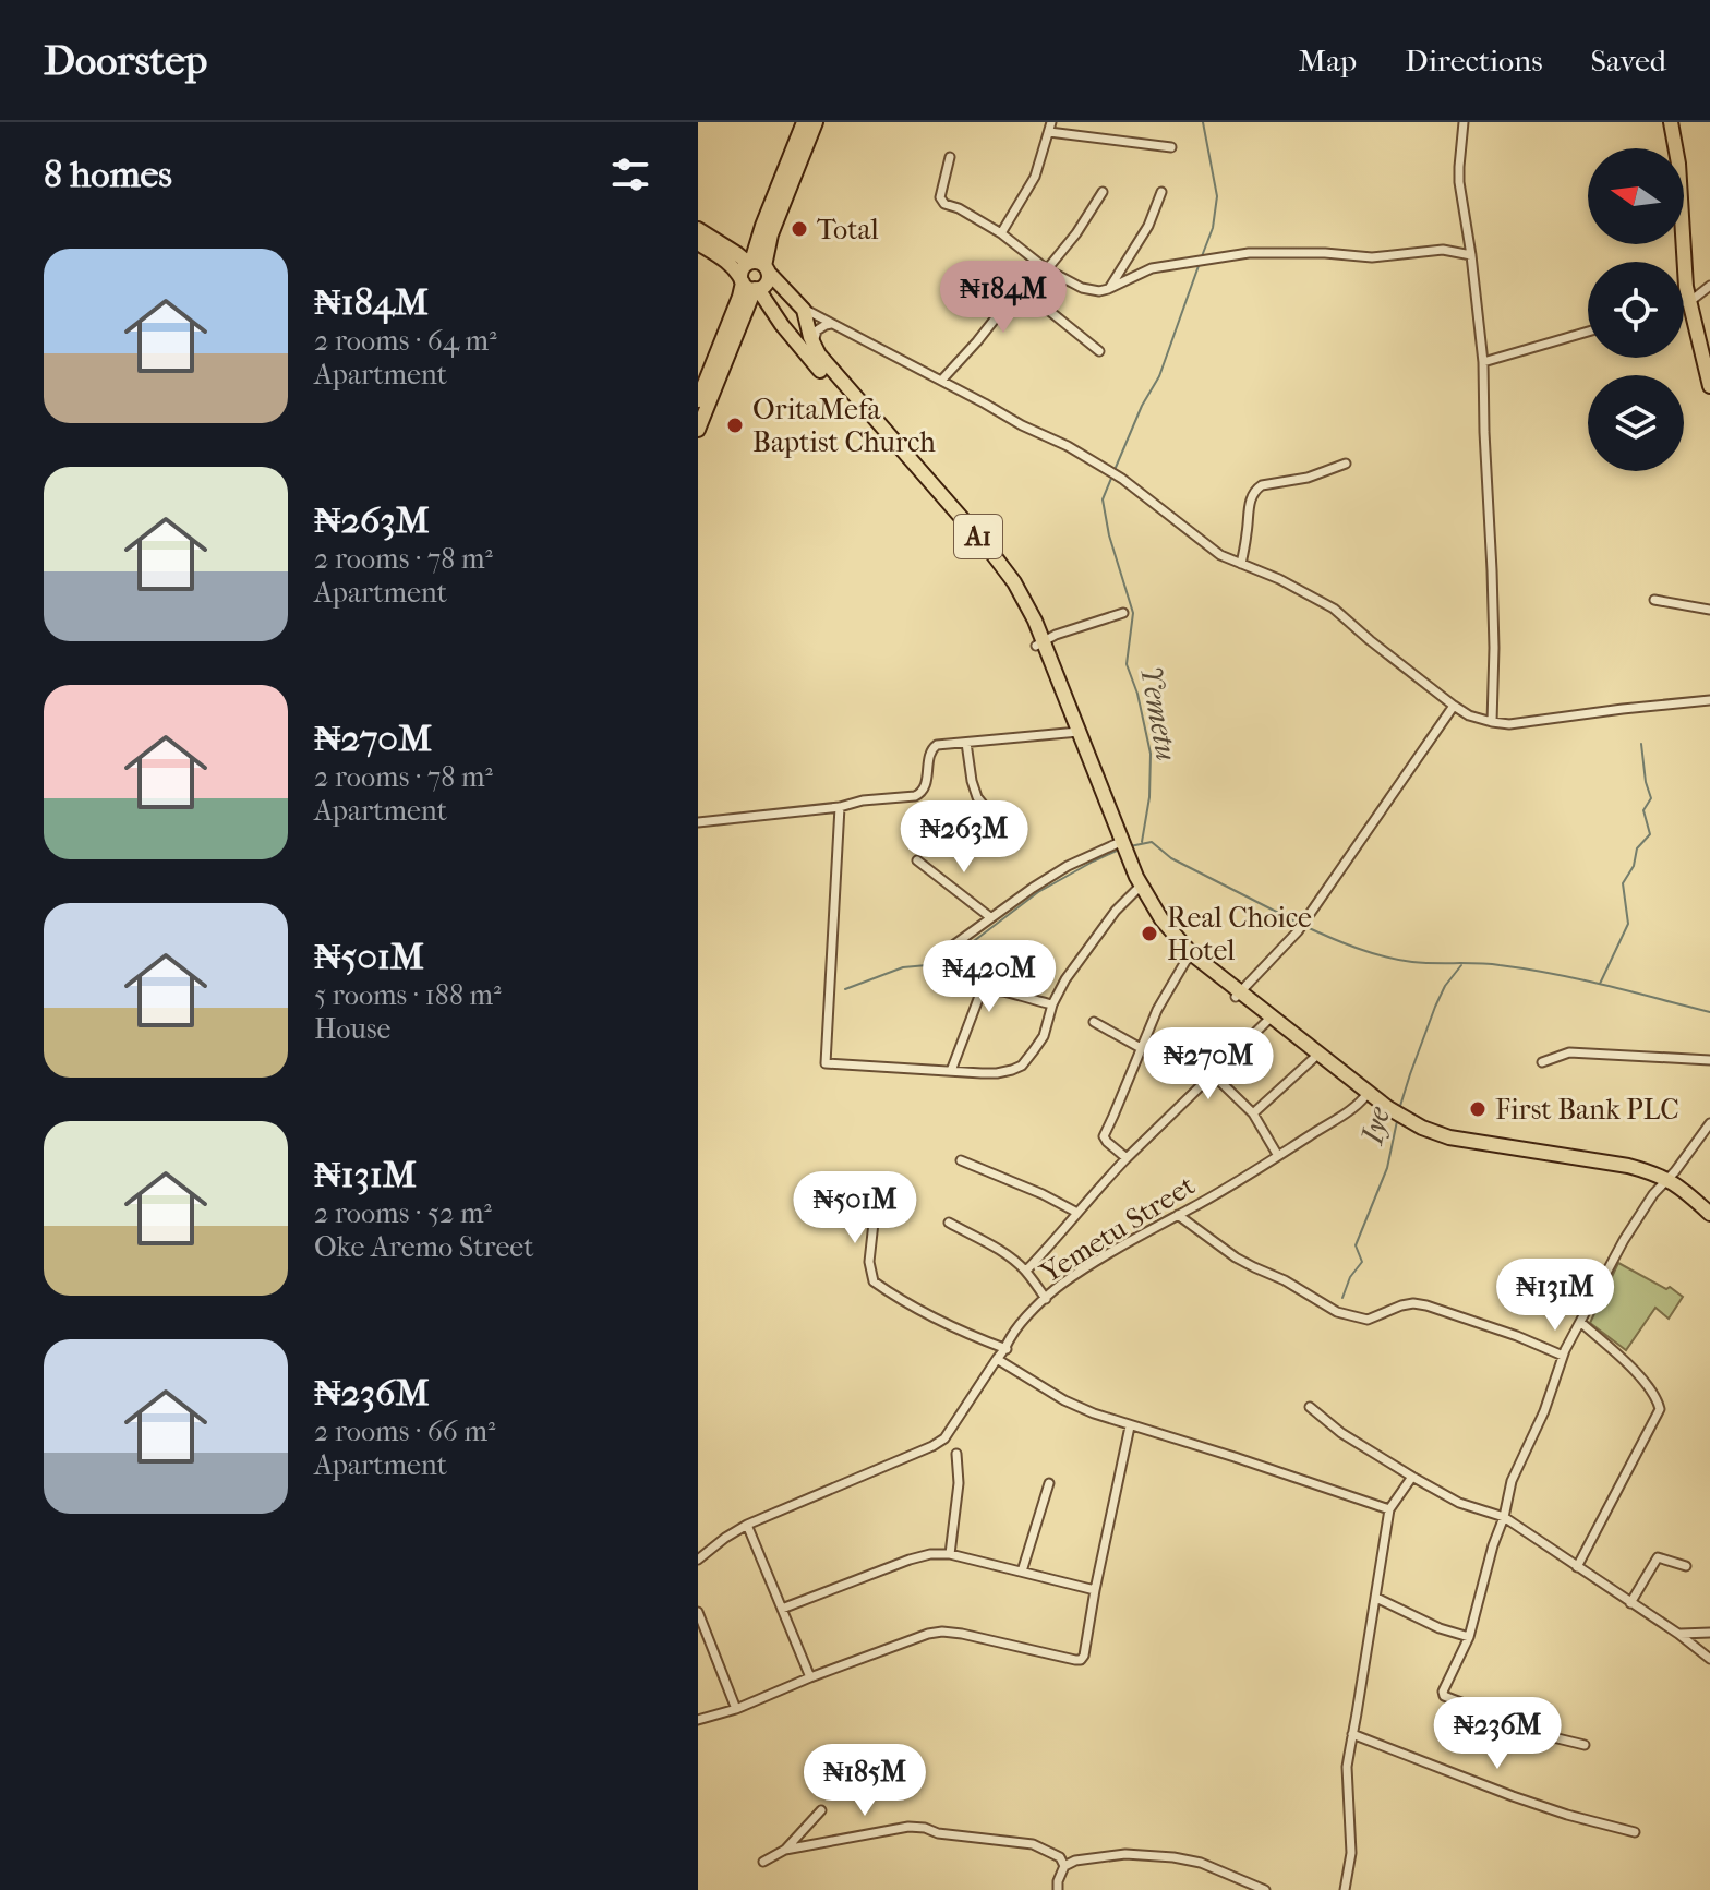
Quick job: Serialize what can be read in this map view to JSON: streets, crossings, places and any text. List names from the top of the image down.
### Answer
{
  "streets": {
    "highway": ["A1"],
    "street": ["Yemetu Street"]
  },
  "crossings": [
    ["A1", "Yemetu Street"]
  ],
  "water": ["Yemetu", "Iye"],
  "places": [
    "Total",
    "OritaMefa Baptist Church",
    "Real Choice Hotel",
    "First Bank PLC"
  ],
  "north": "left",
  "page": {
    "header": "Doorstep",
    "nav": ["Map", "Directions", "Saved"],
    "heading": "8 homes",
    "list": [
      {
        "name": "₦184M",
        "note": "2 rooms · 64 m² · Apartment"
      },
      {
        "name": "₦263M",
        "note": "2 rooms · 78 m² · Apartment"
      },
      {
        "name": "₦270M",
        "note": "2 rooms · 78 m² · Apartment"
      },
      {
        "name": "₦501M",
        "note": "5 rooms · 188 m² · House"
      },
      {
        "name": "₦131M",
        "note": "2 rooms · 52 m² · Oke Aremo Street"
      },
      {
        "name": "₦236M",
        "note": "2 rooms · 66 m² · Apartment"
      }
    ],
    "price": [
      "₦184M",
      "₦263M",
      "₦420M",
      "₦270M",
      "₦501M",
      "₦131M",
      "₦236M",
      "₦185M"
    ]
  }
}
